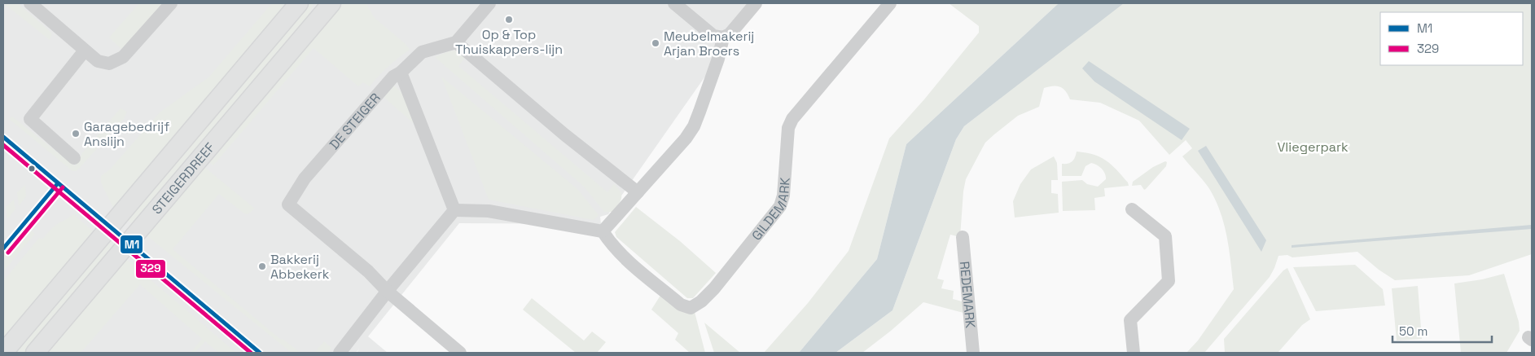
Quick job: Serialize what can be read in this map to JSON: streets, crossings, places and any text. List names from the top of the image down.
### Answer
{
  "streets": {
    "main road": ["STEIGERDREEF"],
    "street": ["DE STEIGER", "GILDEMARK", "REDEMARK"]
  },
  "parks": ["Vliegerpark"],
  "places": [
    "Op & Top Thuiskappers-lijn",
    "Meubelmakerij Arjan Broers",
    "Garagebedrijf Anslijn",
    "Bakkerij Abbekerk"
  ],
  "lines": ["transit line M1", "transit line 329"],
  "legend": ["M1", "329"],
  "scale_bar": "50 m"
}
